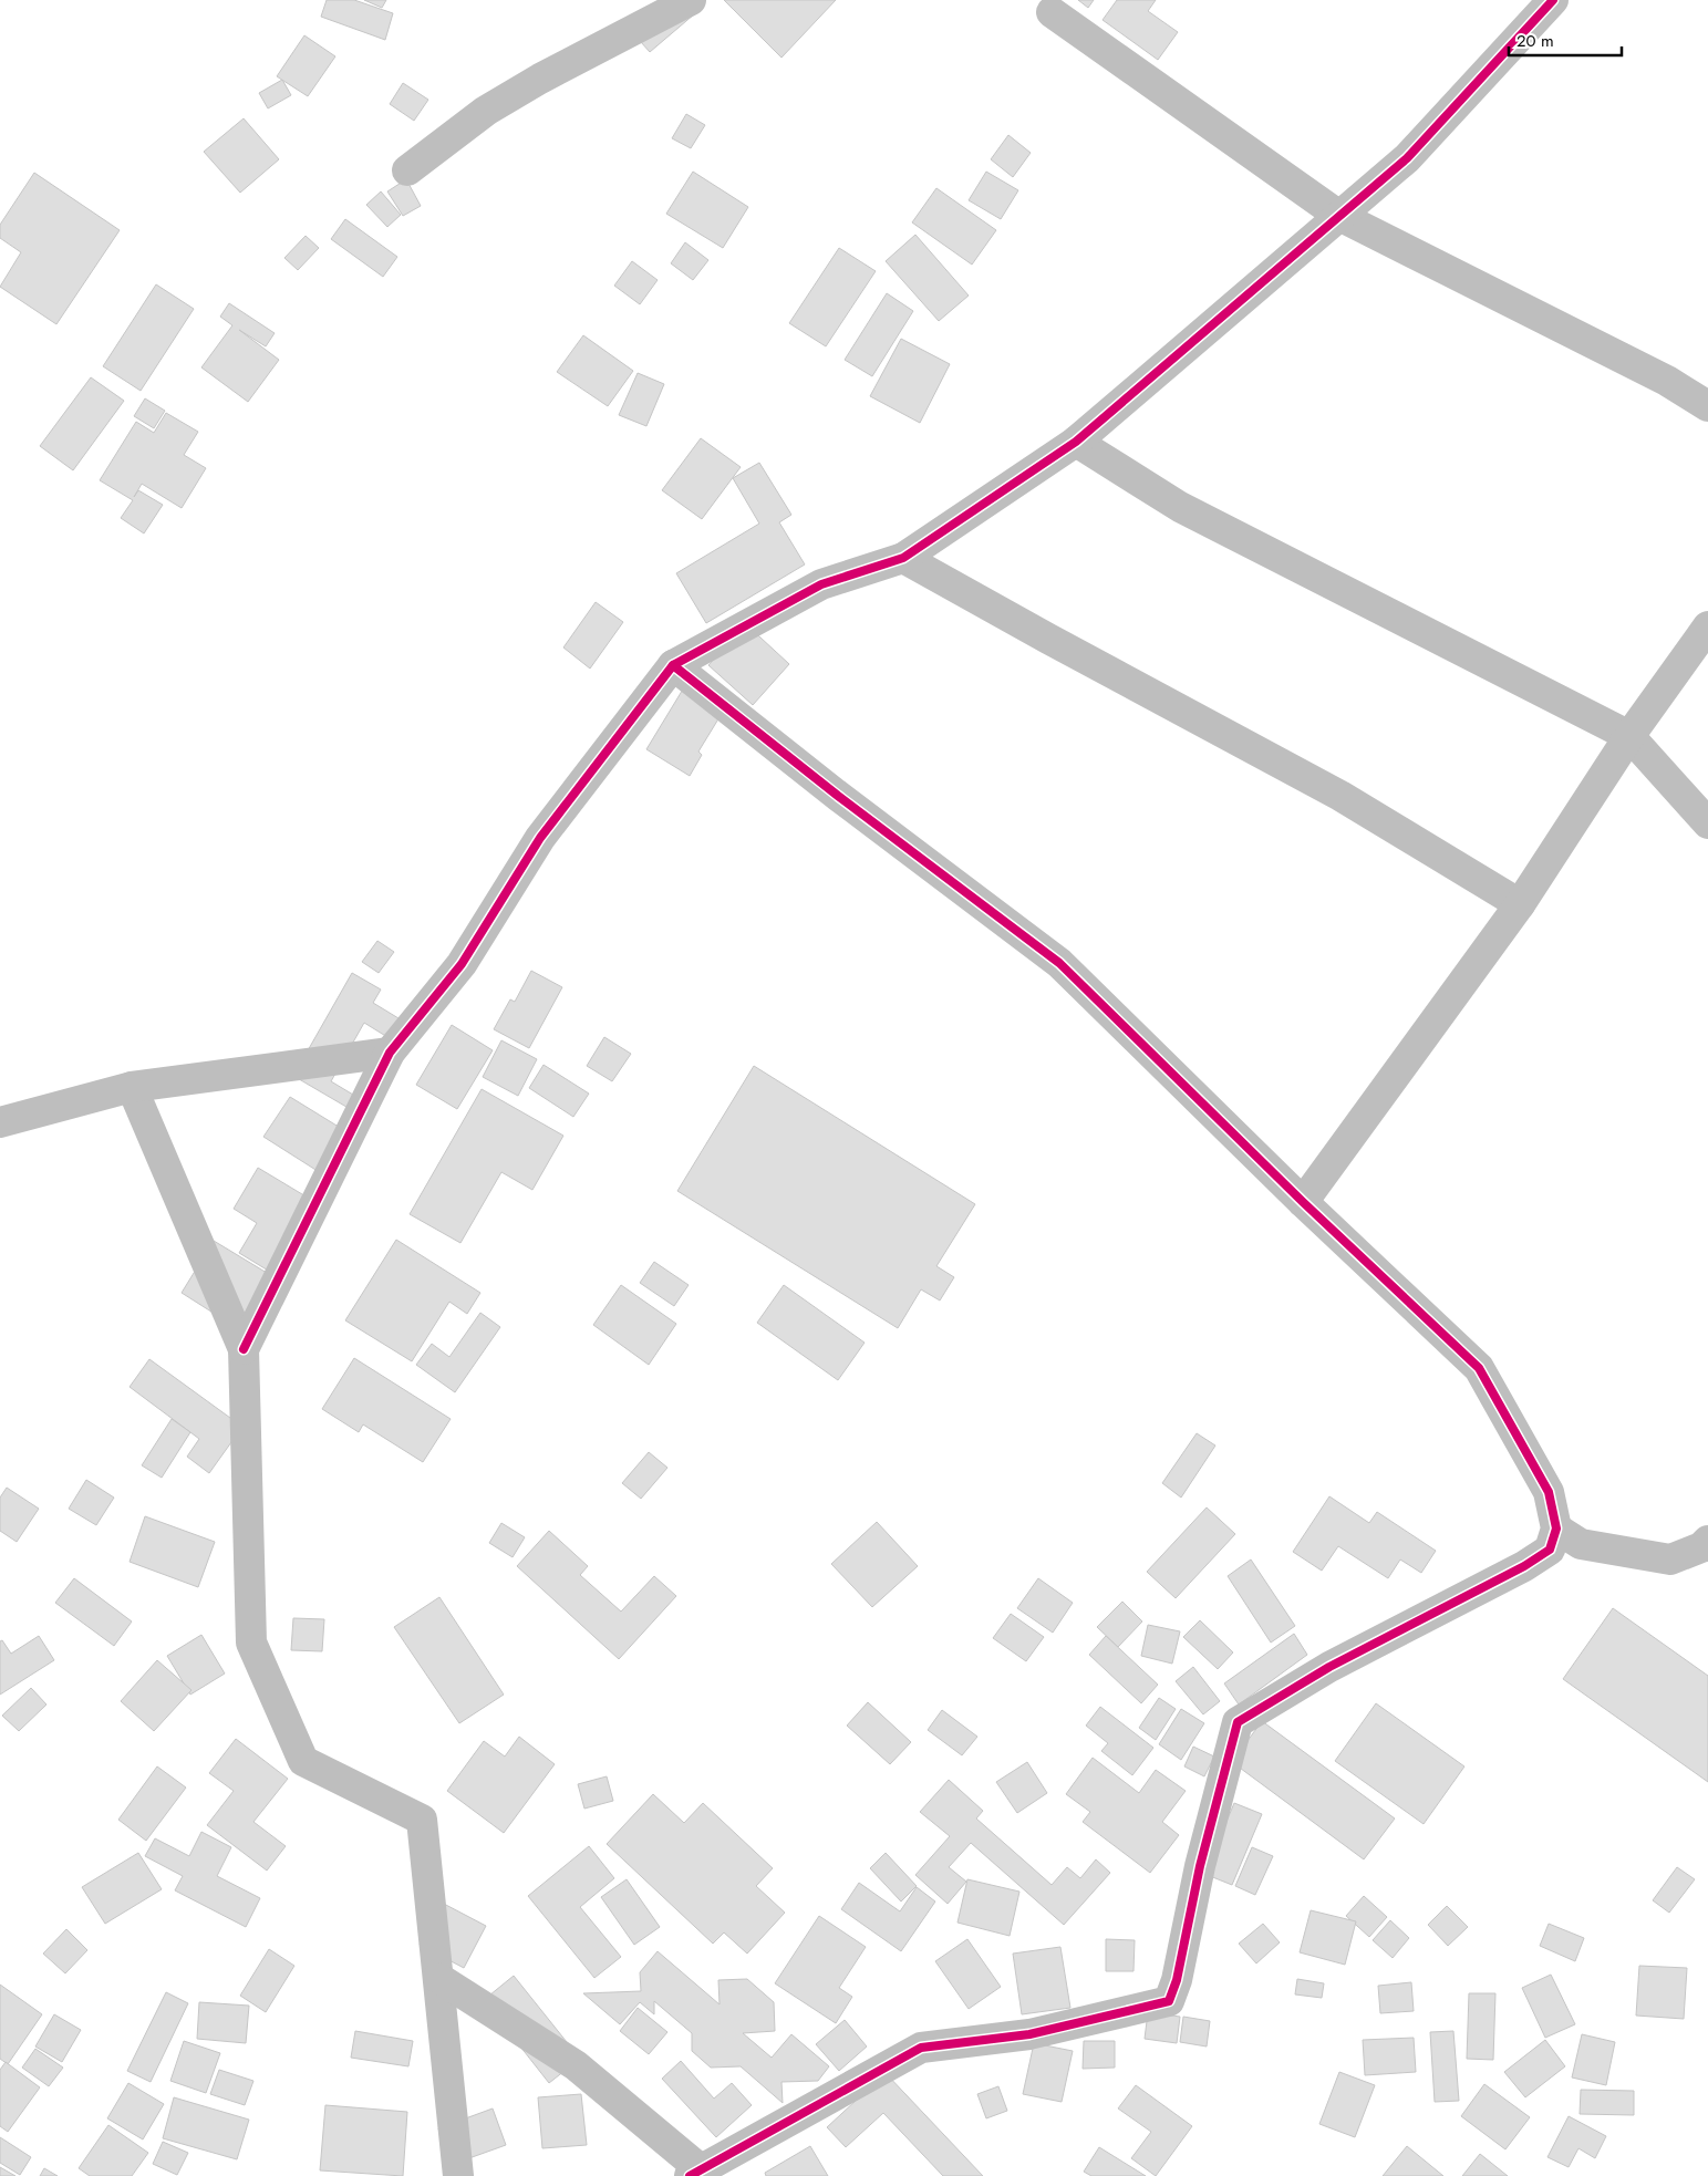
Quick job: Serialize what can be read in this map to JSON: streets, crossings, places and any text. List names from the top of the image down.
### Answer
{
  "scale_bar": "20 m"
}
